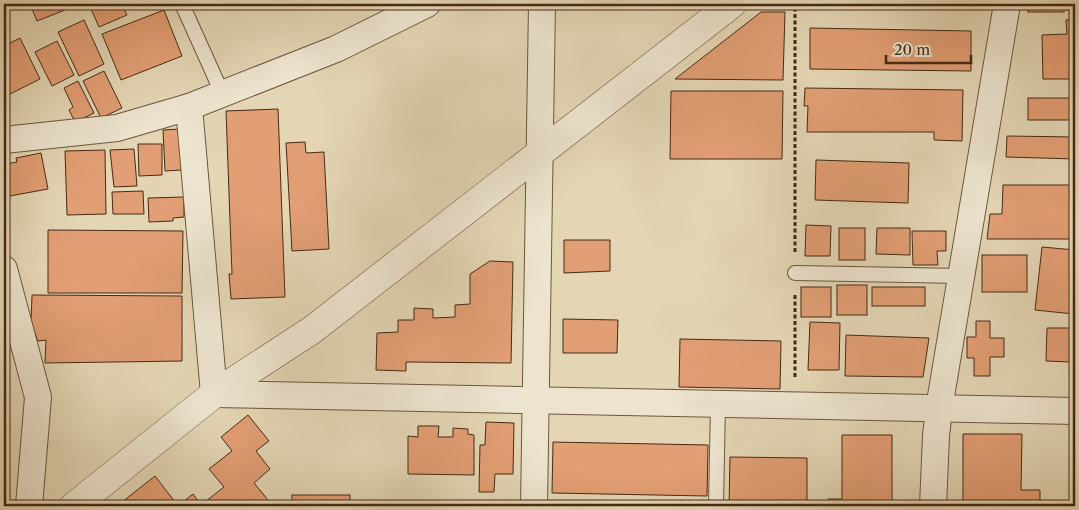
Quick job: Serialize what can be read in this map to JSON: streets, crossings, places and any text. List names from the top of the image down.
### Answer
{
  "scale_bar": "20 m"
}
